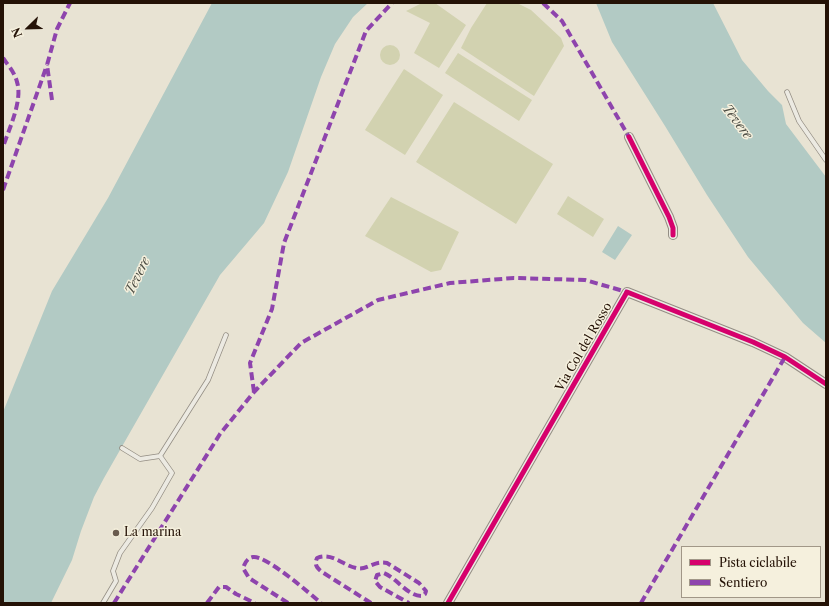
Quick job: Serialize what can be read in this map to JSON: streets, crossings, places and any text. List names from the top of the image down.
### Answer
{
  "streets": {
    "street": ["Via Col del Rosso"]
  },
  "water": ["Tevere"],
  "places": ["La marina"],
  "legend": ["Pista ciclabile", "Sentiero"],
  "north": "bottom left"
}
